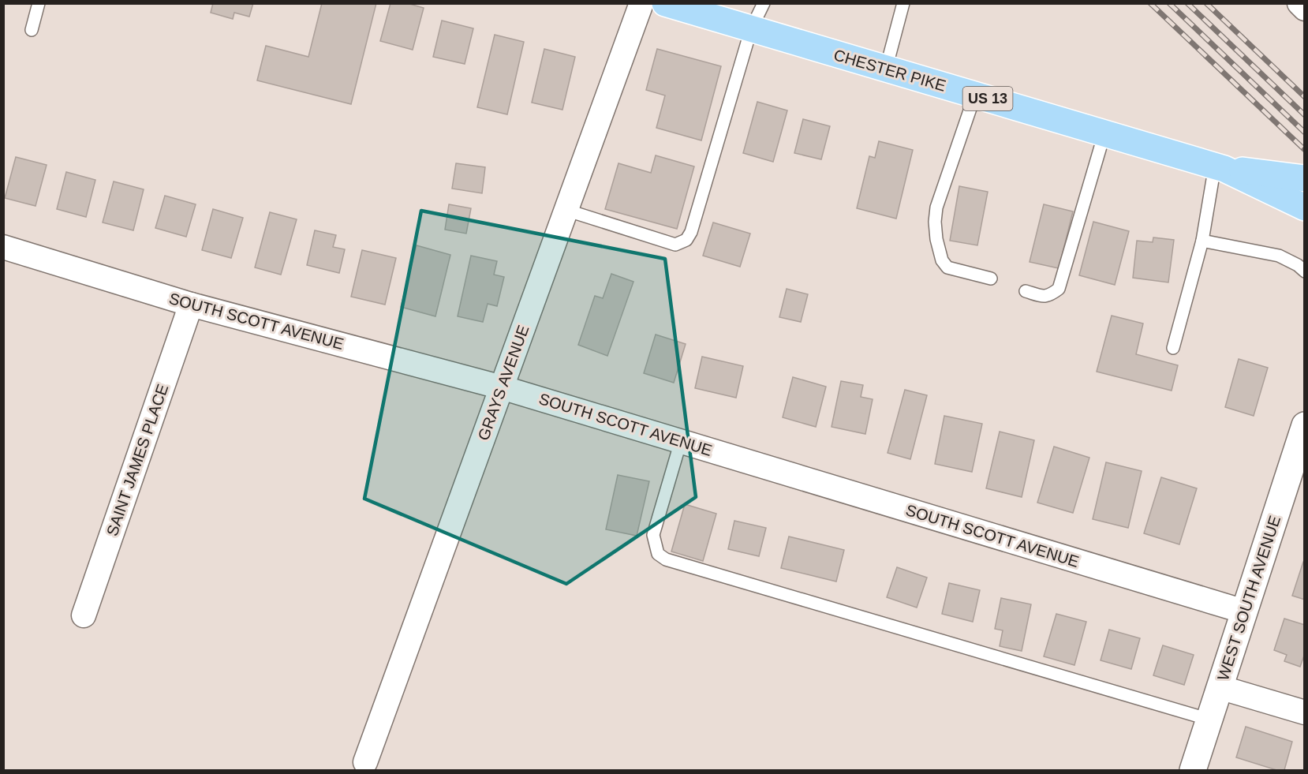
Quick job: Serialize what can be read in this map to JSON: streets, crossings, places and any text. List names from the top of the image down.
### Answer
{
  "streets": {
    "main road": ["CHESTER PIKE", "US 13"],
    "street": [
      "SOUTH SCOTT AVENUE",
      "GRAYS AVENUE",
      "SAINT JAMES PLACE",
      "WEST SOUTH AVENUE"
    ]
  },
  "crossings": [
    ["SOUTH SCOTT AVENUE", "GRAYS AVENUE"],
    ["SOUTH SCOTT AVENUE", "SAINT JAMES PLACE"],
    ["SOUTH SCOTT AVENUE", "WEST SOUTH AVENUE"]
  ]
}
